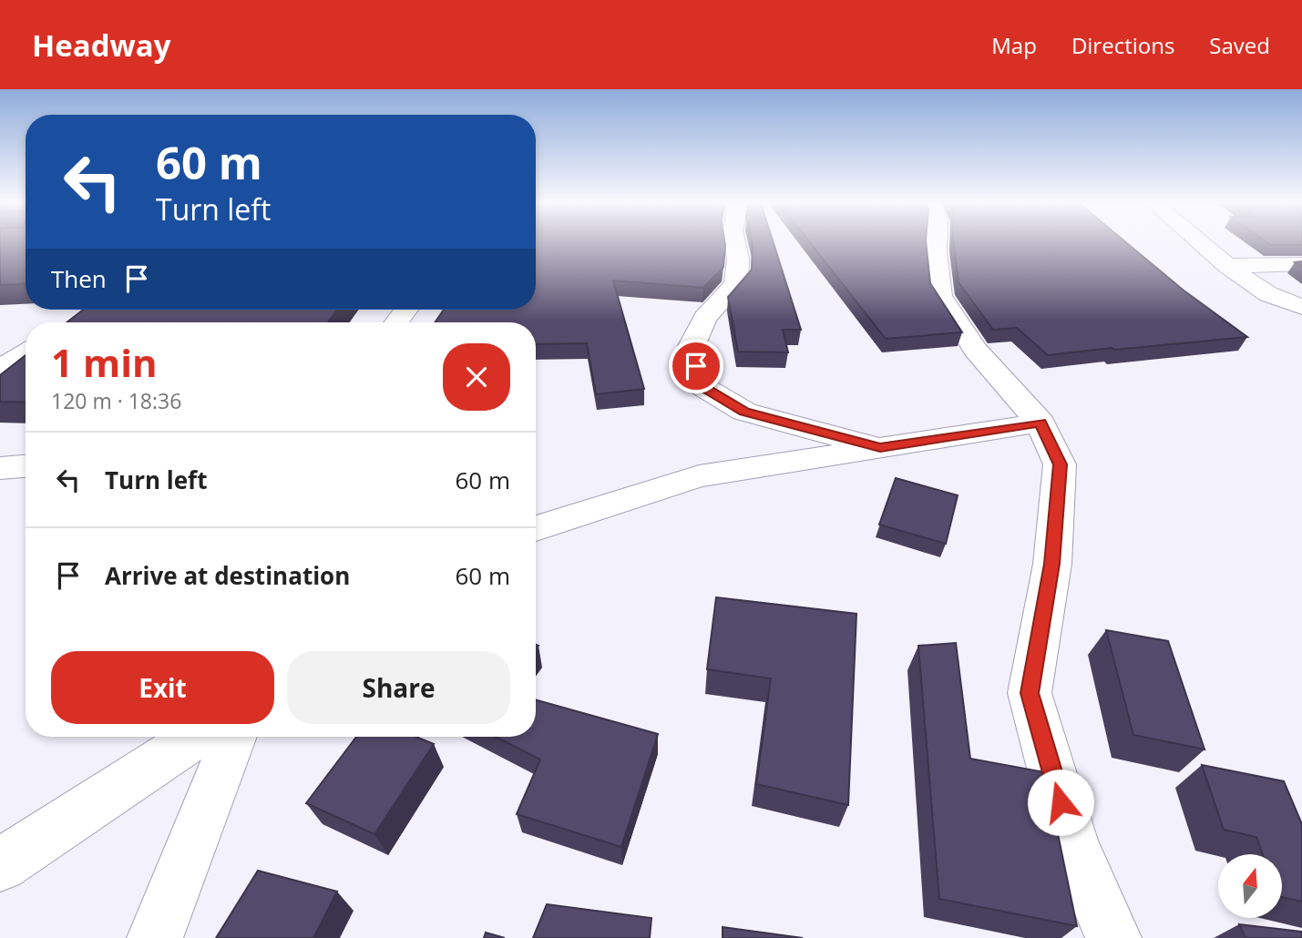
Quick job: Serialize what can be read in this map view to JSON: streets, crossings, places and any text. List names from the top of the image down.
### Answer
{
  "north": "top",
  "page": {
    "header": "Headway",
    "nav": ["Map", "Directions", "Saved"],
    "turn": ["60 m", "Turn left"],
    "then": "Then",
    "heading": ["1 min", "120 m · 18:36"],
    "list": [
      {
        "name": "Turn left",
        "value": "60 m"
      },
      {
        "name": "Arrive at destination",
        "value": "60 m"
      }
    ],
    "buttons": ["Exit", "Share"]
  }
}
